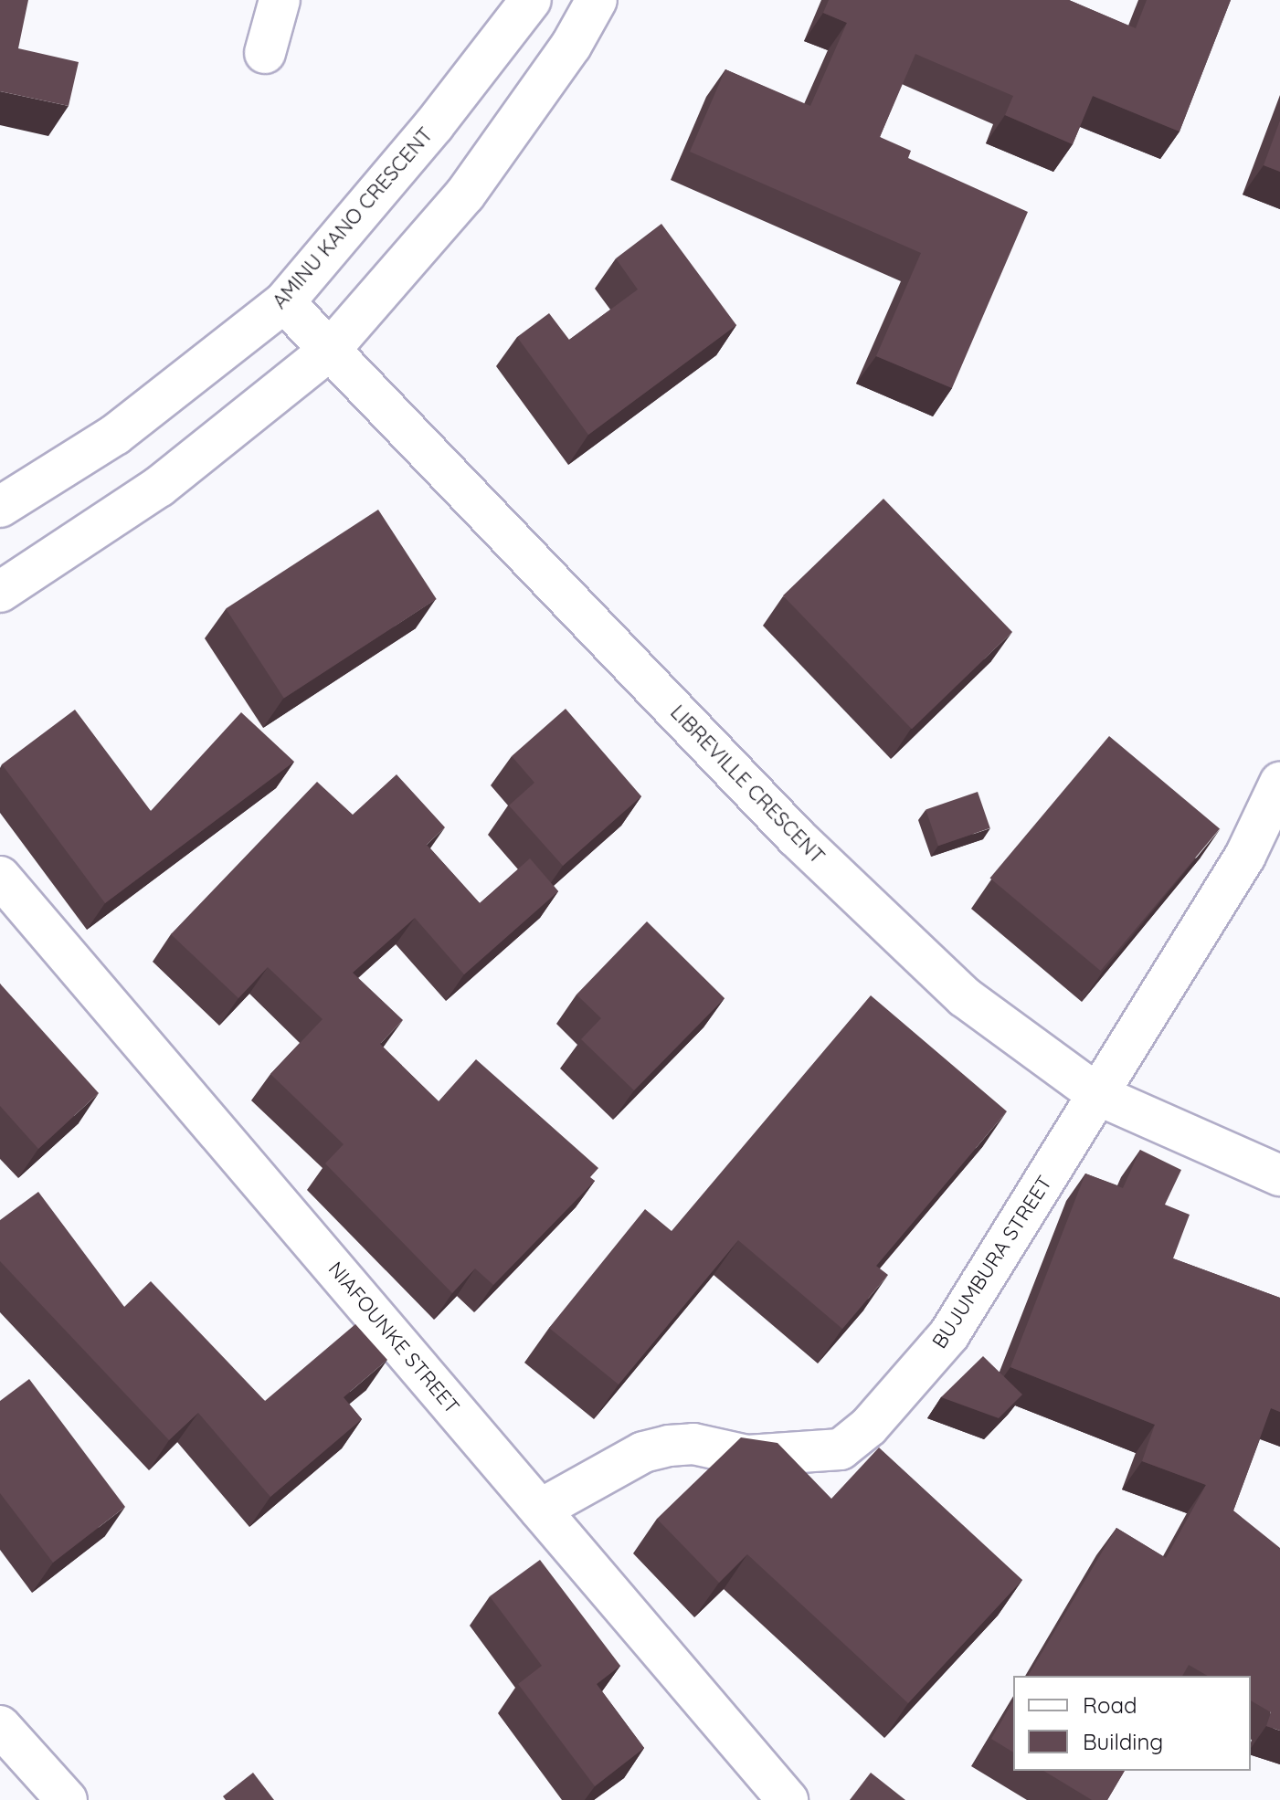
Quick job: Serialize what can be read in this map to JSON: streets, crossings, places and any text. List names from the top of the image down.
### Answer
{
  "streets": {
    "street": [
      "AMINU KANO CRESCENT",
      "LIBREVILLE CRESCENT",
      "BUJUMBURA STREET",
      "NIAFOUNKE STREET"
    ]
  },
  "crossings": [
    ["AMINU KANO CRESCENT", "LIBREVILLE CRESCENT"],
    ["LIBREVILLE CRESCENT", "BUJUMBURA STREET"],
    ["BUJUMBURA STREET", "NIAFOUNKE STREET"]
  ],
  "legend": ["Road", "Building"]
}
